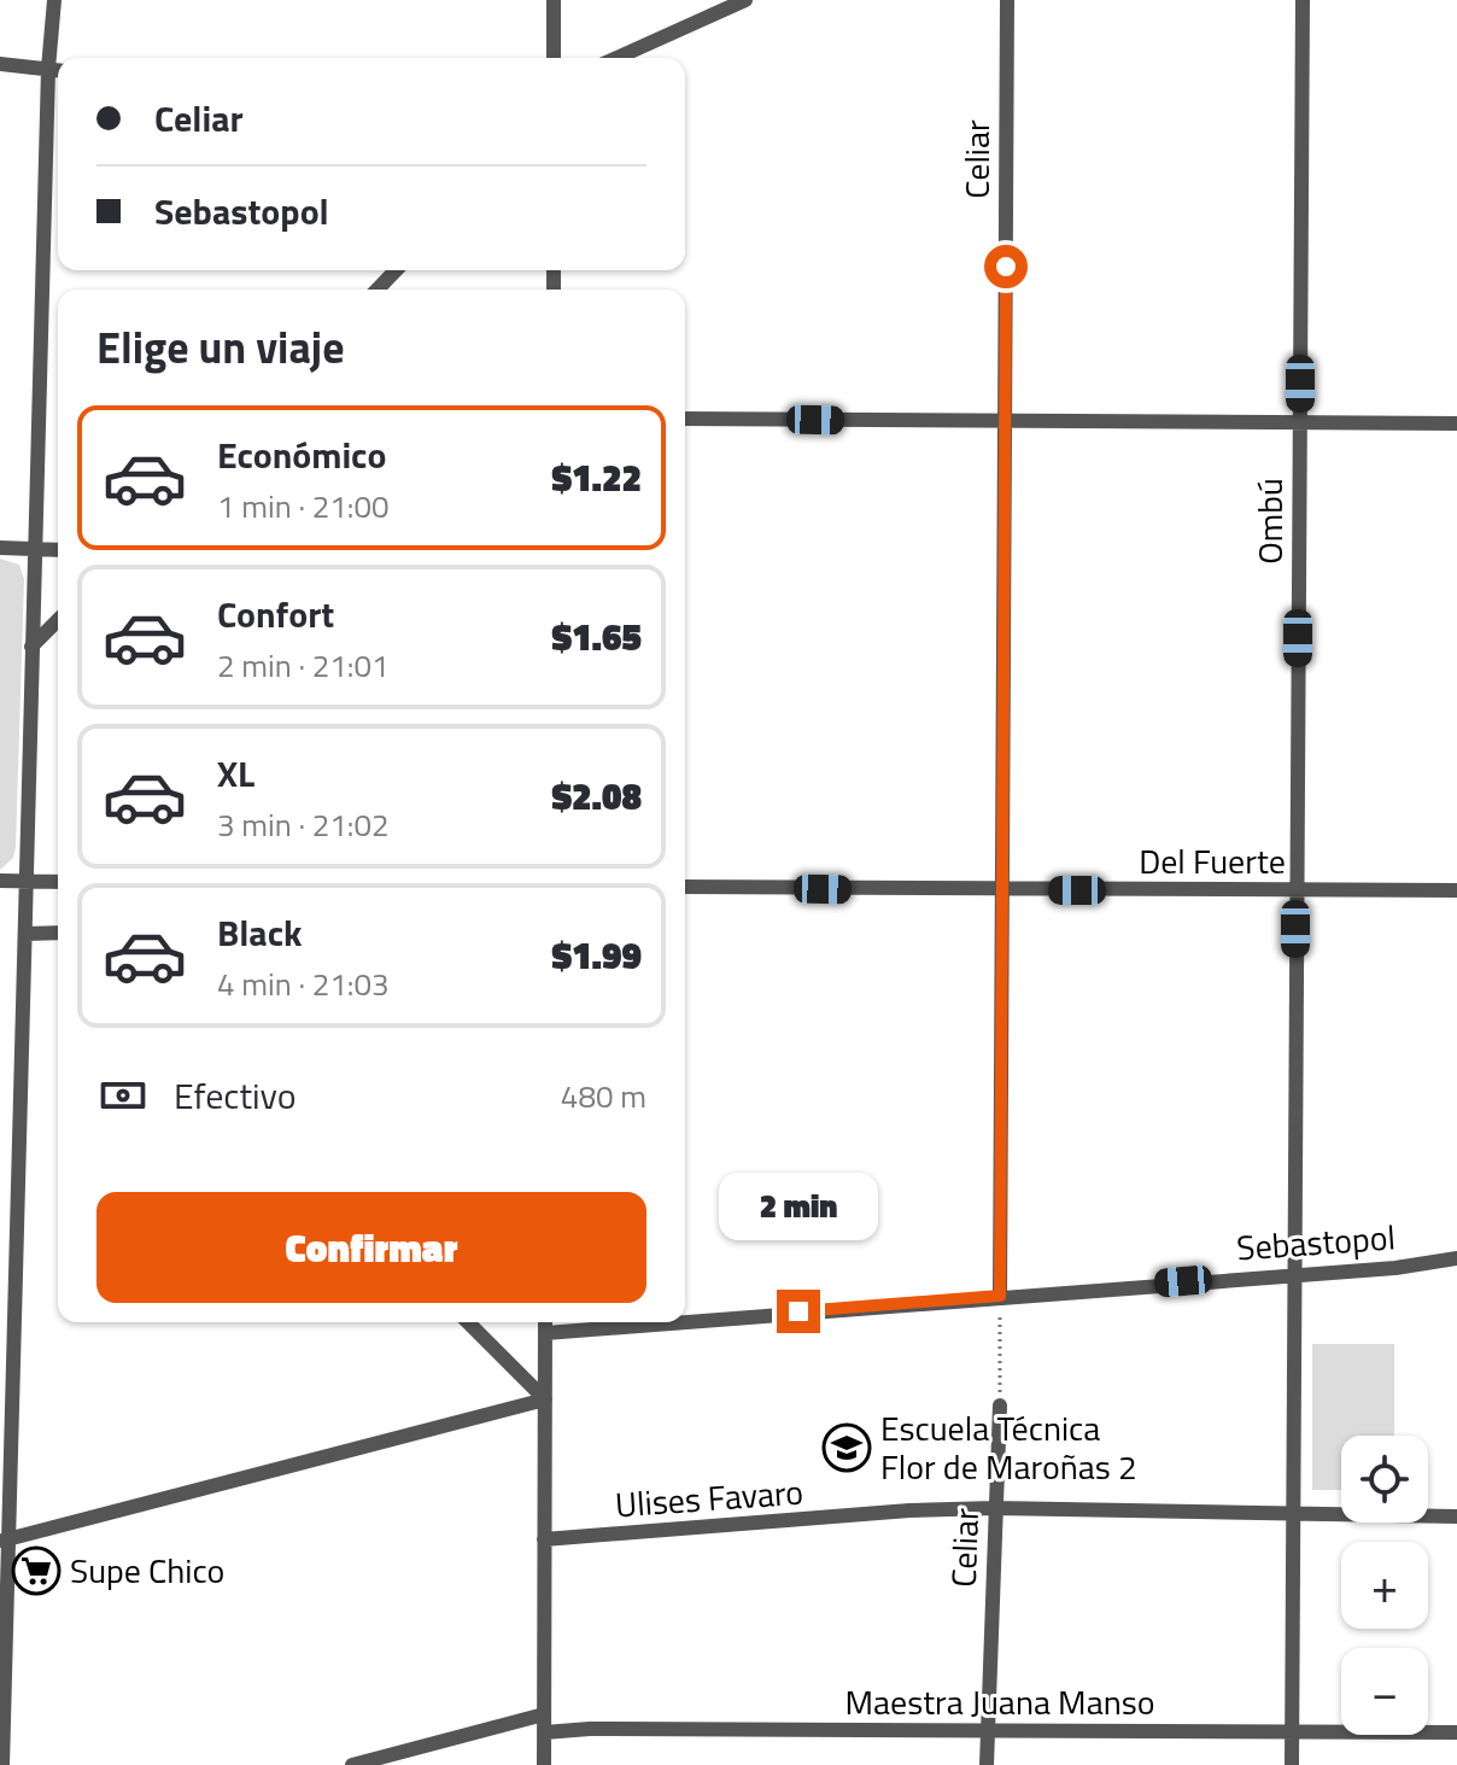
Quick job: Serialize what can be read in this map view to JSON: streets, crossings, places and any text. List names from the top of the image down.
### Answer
{
  "streets": {
    "street": [
      "Celiar",
      "Ombú",
      "Del Fuerte",
      "Sebastopol",
      "Ulises Favaro",
      "Maestra Juana Manso"
    ]
  },
  "crossings": [
    ["Celiar", "Del Fuerte"],
    ["Celiar", "Sebastopol"],
    ["Celiar", "Ulises Favaro"],
    ["Celiar", "Maestra Juana Manso"],
    ["Ombú", "Del Fuerte"],
    ["Ombú", "Sebastopol"],
    ["Ombú", "Ulises Favaro"],
    ["Ombú", "Maestra Juana Manso"]
  ],
  "places": {
    "school or university": ["Escuela Técnica Flor de Maroñas 2"],
    "supermarket": ["Supe Chico"]
  },
  "page": {
    "banner": ["Celiar", "Sebastopol"],
    "heading": "Elige un viaje",
    "list": [
      {
        "name": "Económico",
        "note": "1 min · 21:00",
        "value": "$1.22"
      },
      {
        "name": "Confort",
        "note": "2 min · 21:01",
        "value": "$1.65"
      },
      {
        "name": "XL",
        "note": "3 min · 21:02",
        "value": "$2.08"
      },
      {
        "name": "Black",
        "note": "4 min · 21:03",
        "value": "$1.99"
      }
    ],
    "pay": ["Efectivo", "480 m"],
    "bubble": "2 min",
    "buttons": "Confirmar",
    "map_buttons": ["+", "−"]
  }
}
